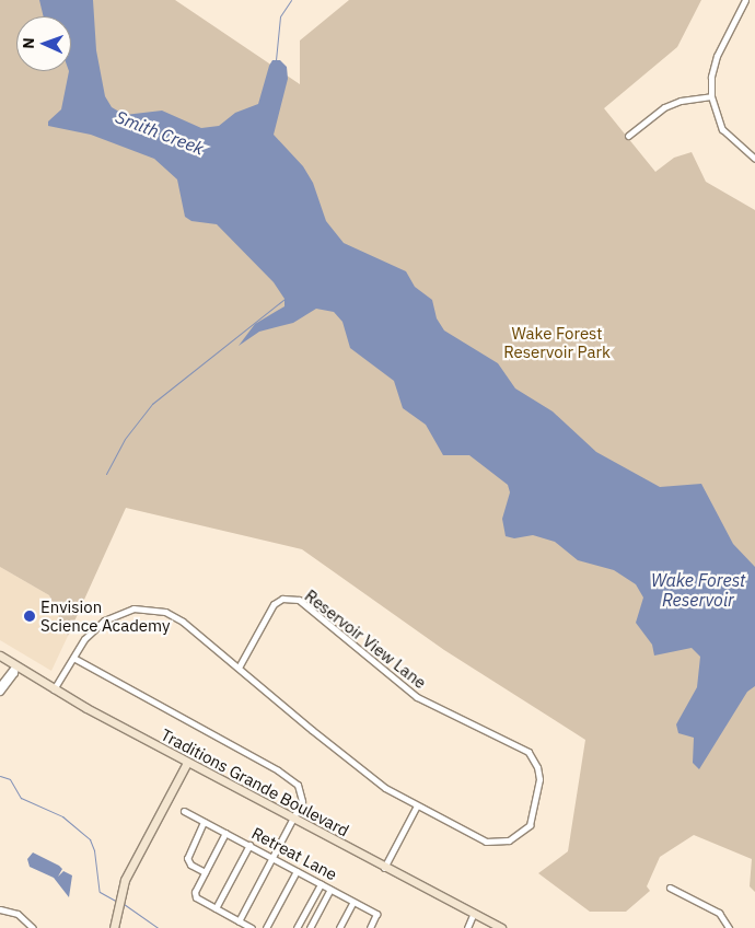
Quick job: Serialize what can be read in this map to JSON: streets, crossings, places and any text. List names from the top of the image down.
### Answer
{
  "streets": {
    "main road": ["Traditions Grande Boulevard"],
    "street": ["Reservoir View Lane", "Retreat Lane"]
  },
  "crossings": [
    ["Reservoir View Lane", "Traditions Grande Boulevard"]
  ],
  "water": ["Smith Creek", "Wake Forest Reservoir"],
  "parks": ["Wake Forest Reservoir Park"],
  "places": ["Envision Science Academy"],
  "north": "left"
}
